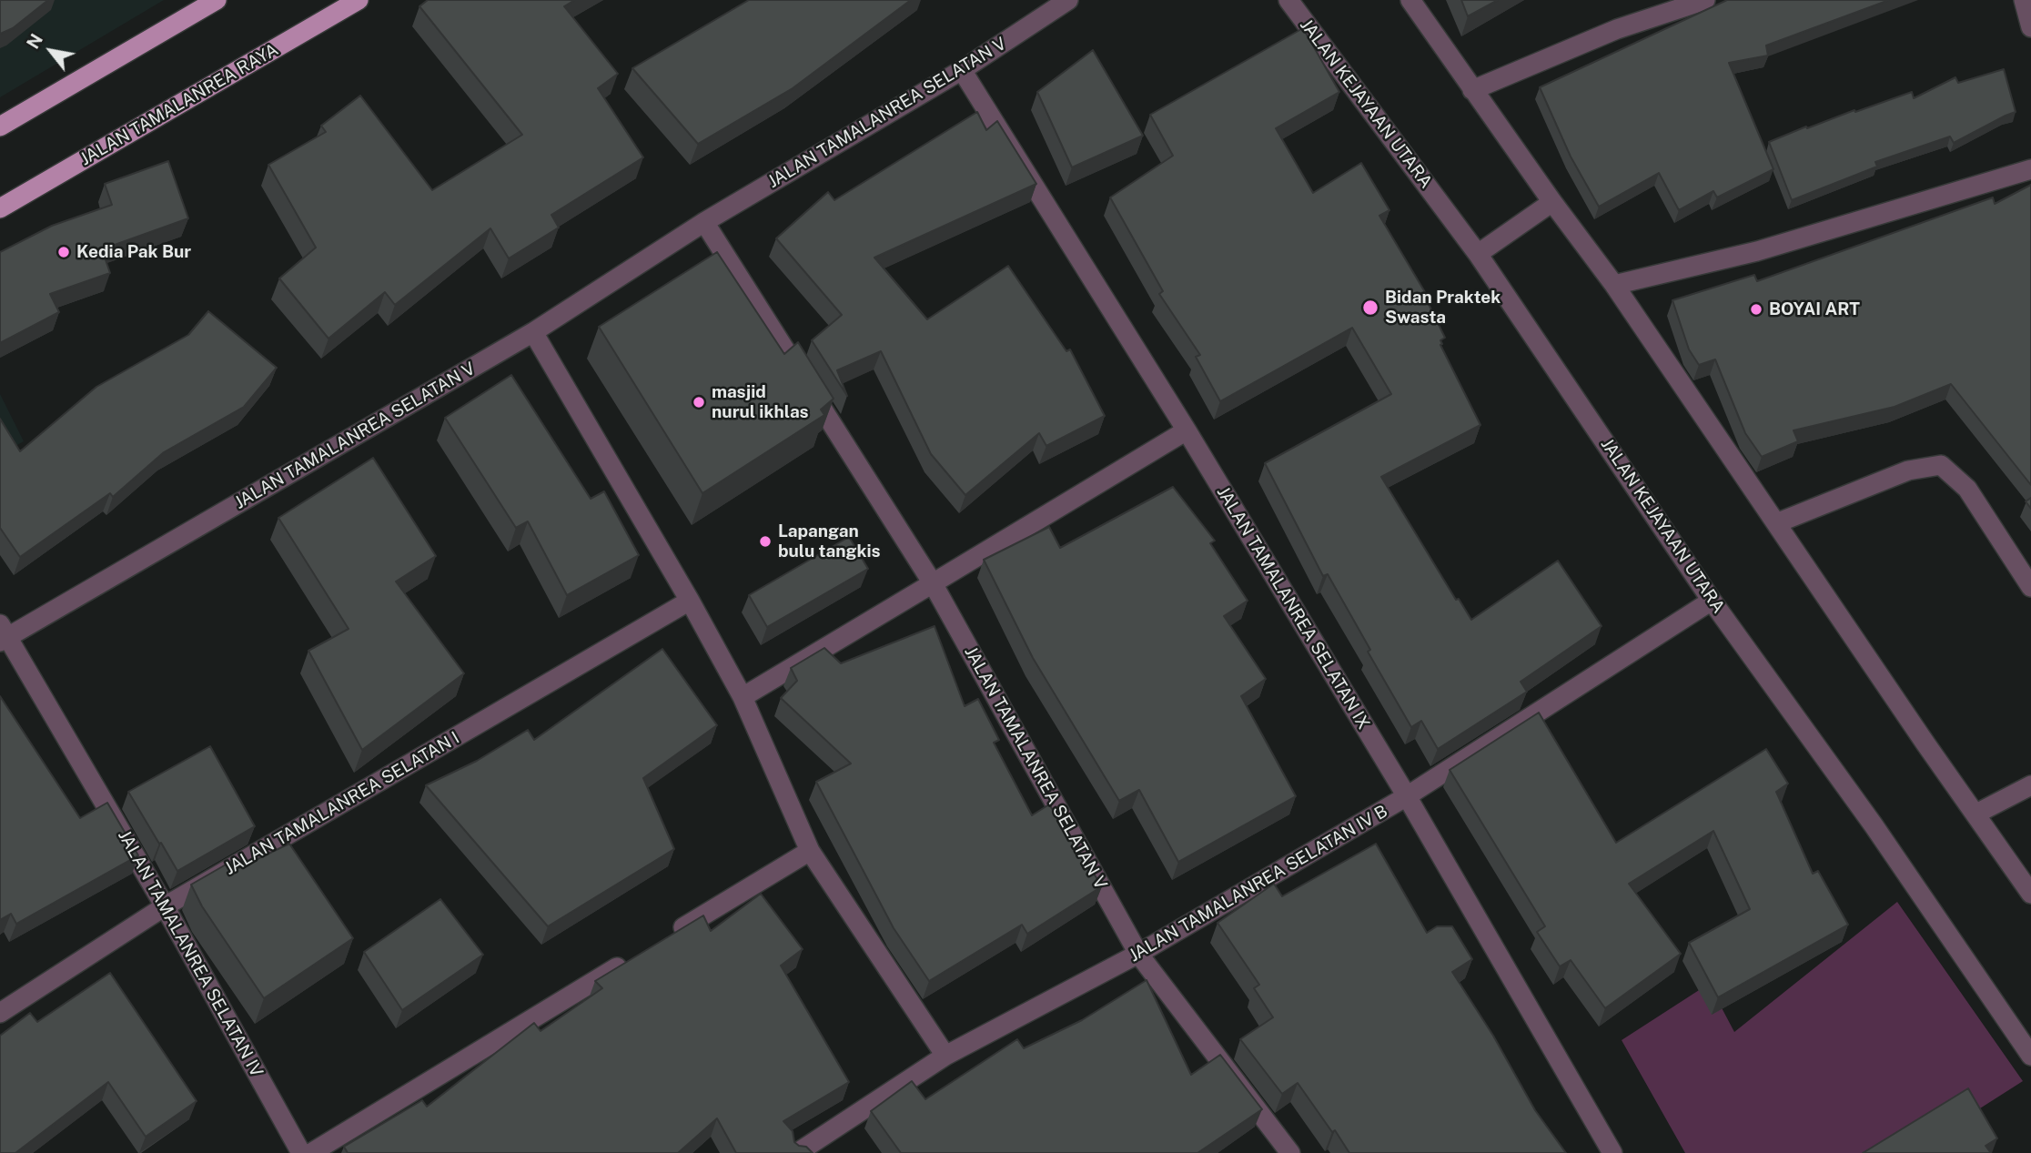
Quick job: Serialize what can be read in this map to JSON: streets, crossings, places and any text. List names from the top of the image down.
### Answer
{
  "streets": {
    "main road": ["JALAN TAMALANREA RAYA"],
    "street": [
      "JALAN KEJAYAAN UTARA",
      "JALAN TAMALANREA SELATAN V",
      "JALAN TAMALANREA SELATAN IX",
      "JALAN TAMALANREA SELATAN I",
      "JALAN TAMALANREA SELATAN IV B",
      "JALAN TAMALANREA SELATAN IV"
    ]
  },
  "crossings": [
    ["JALAN KEJAYAAN UTARA", "JALAN TAMALANREA SELATAN IV B"],
    ["JALAN TAMALANREA SELATAN V", "JALAN TAMALANREA SELATAN IX"],
    ["JALAN TAMALANREA SELATAN V", "JALAN TAMALANREA SELATAN IV B"],
    ["JALAN TAMALANREA SELATAN V", "JALAN TAMALANREA SELATAN IV"],
    ["JALAN TAMALANREA SELATAN IX", "JALAN TAMALANREA SELATAN IV B"],
    ["JALAN TAMALANREA SELATAN I", "JALAN TAMALANREA SELATAN IV"]
  ],
  "places": [
    "Kedia Pak Bur",
    "Bidan Praktek Swasta",
    "BOYAI ART",
    "masjid nurul ikhlas",
    "Lapangan bulu tangkis"
  ],
  "north": "top left"
}
